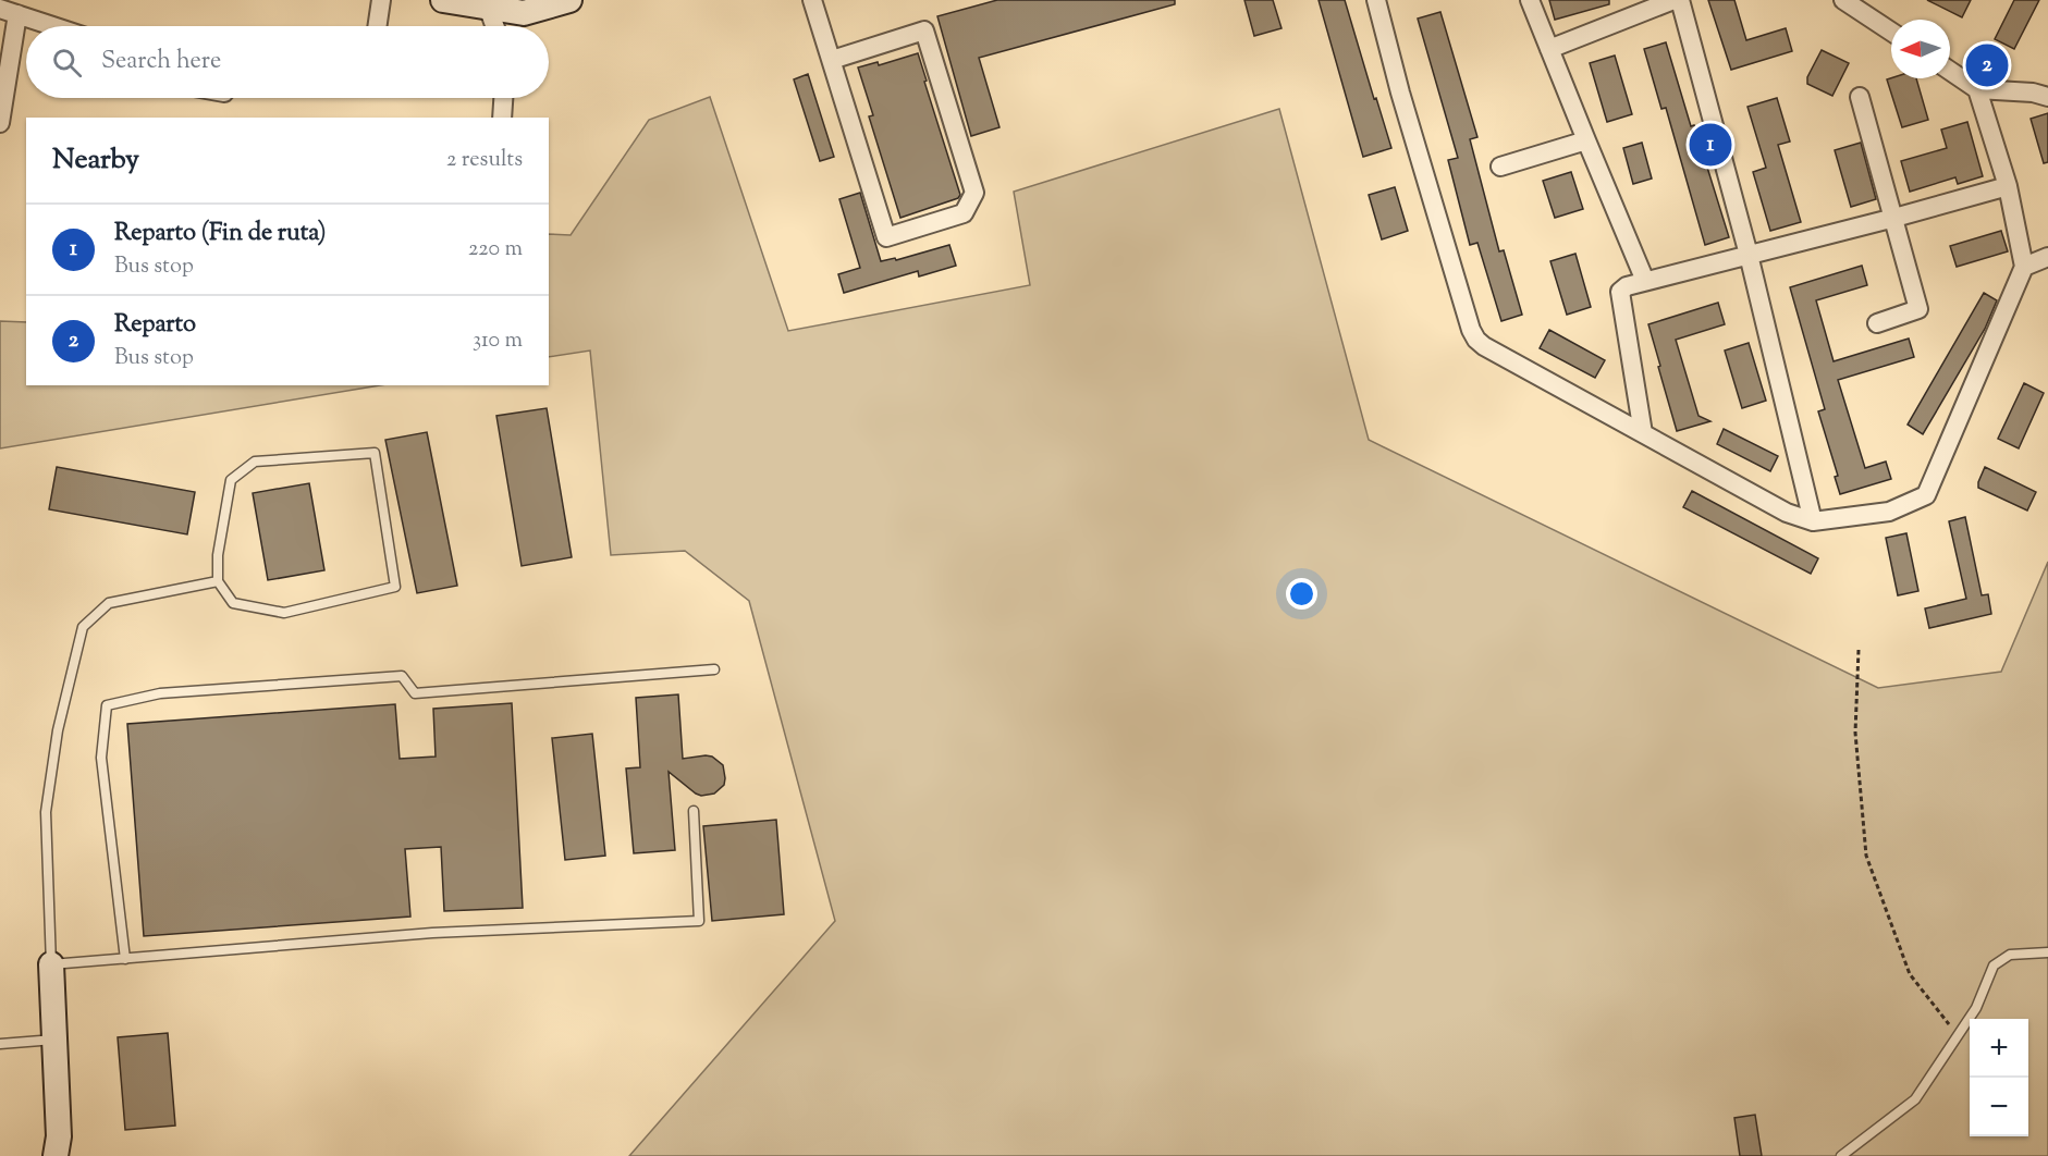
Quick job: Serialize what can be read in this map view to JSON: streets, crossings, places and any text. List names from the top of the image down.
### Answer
{
  "north": "left",
  "page": {
    "search": "Search here",
    "pins": ["2", "1"],
    "heading": ["Nearby", "2 results"],
    "list": [
      {
        "mark": "1",
        "name": "Reparto (Fin de ruta)",
        "note": "Bus stop",
        "value": "220 m"
      },
      {
        "mark": "2",
        "name": "Reparto",
        "note": "Bus stop",
        "value": "310 m"
      }
    ],
    "map_buttons": ["+", "−"]
  }
}
